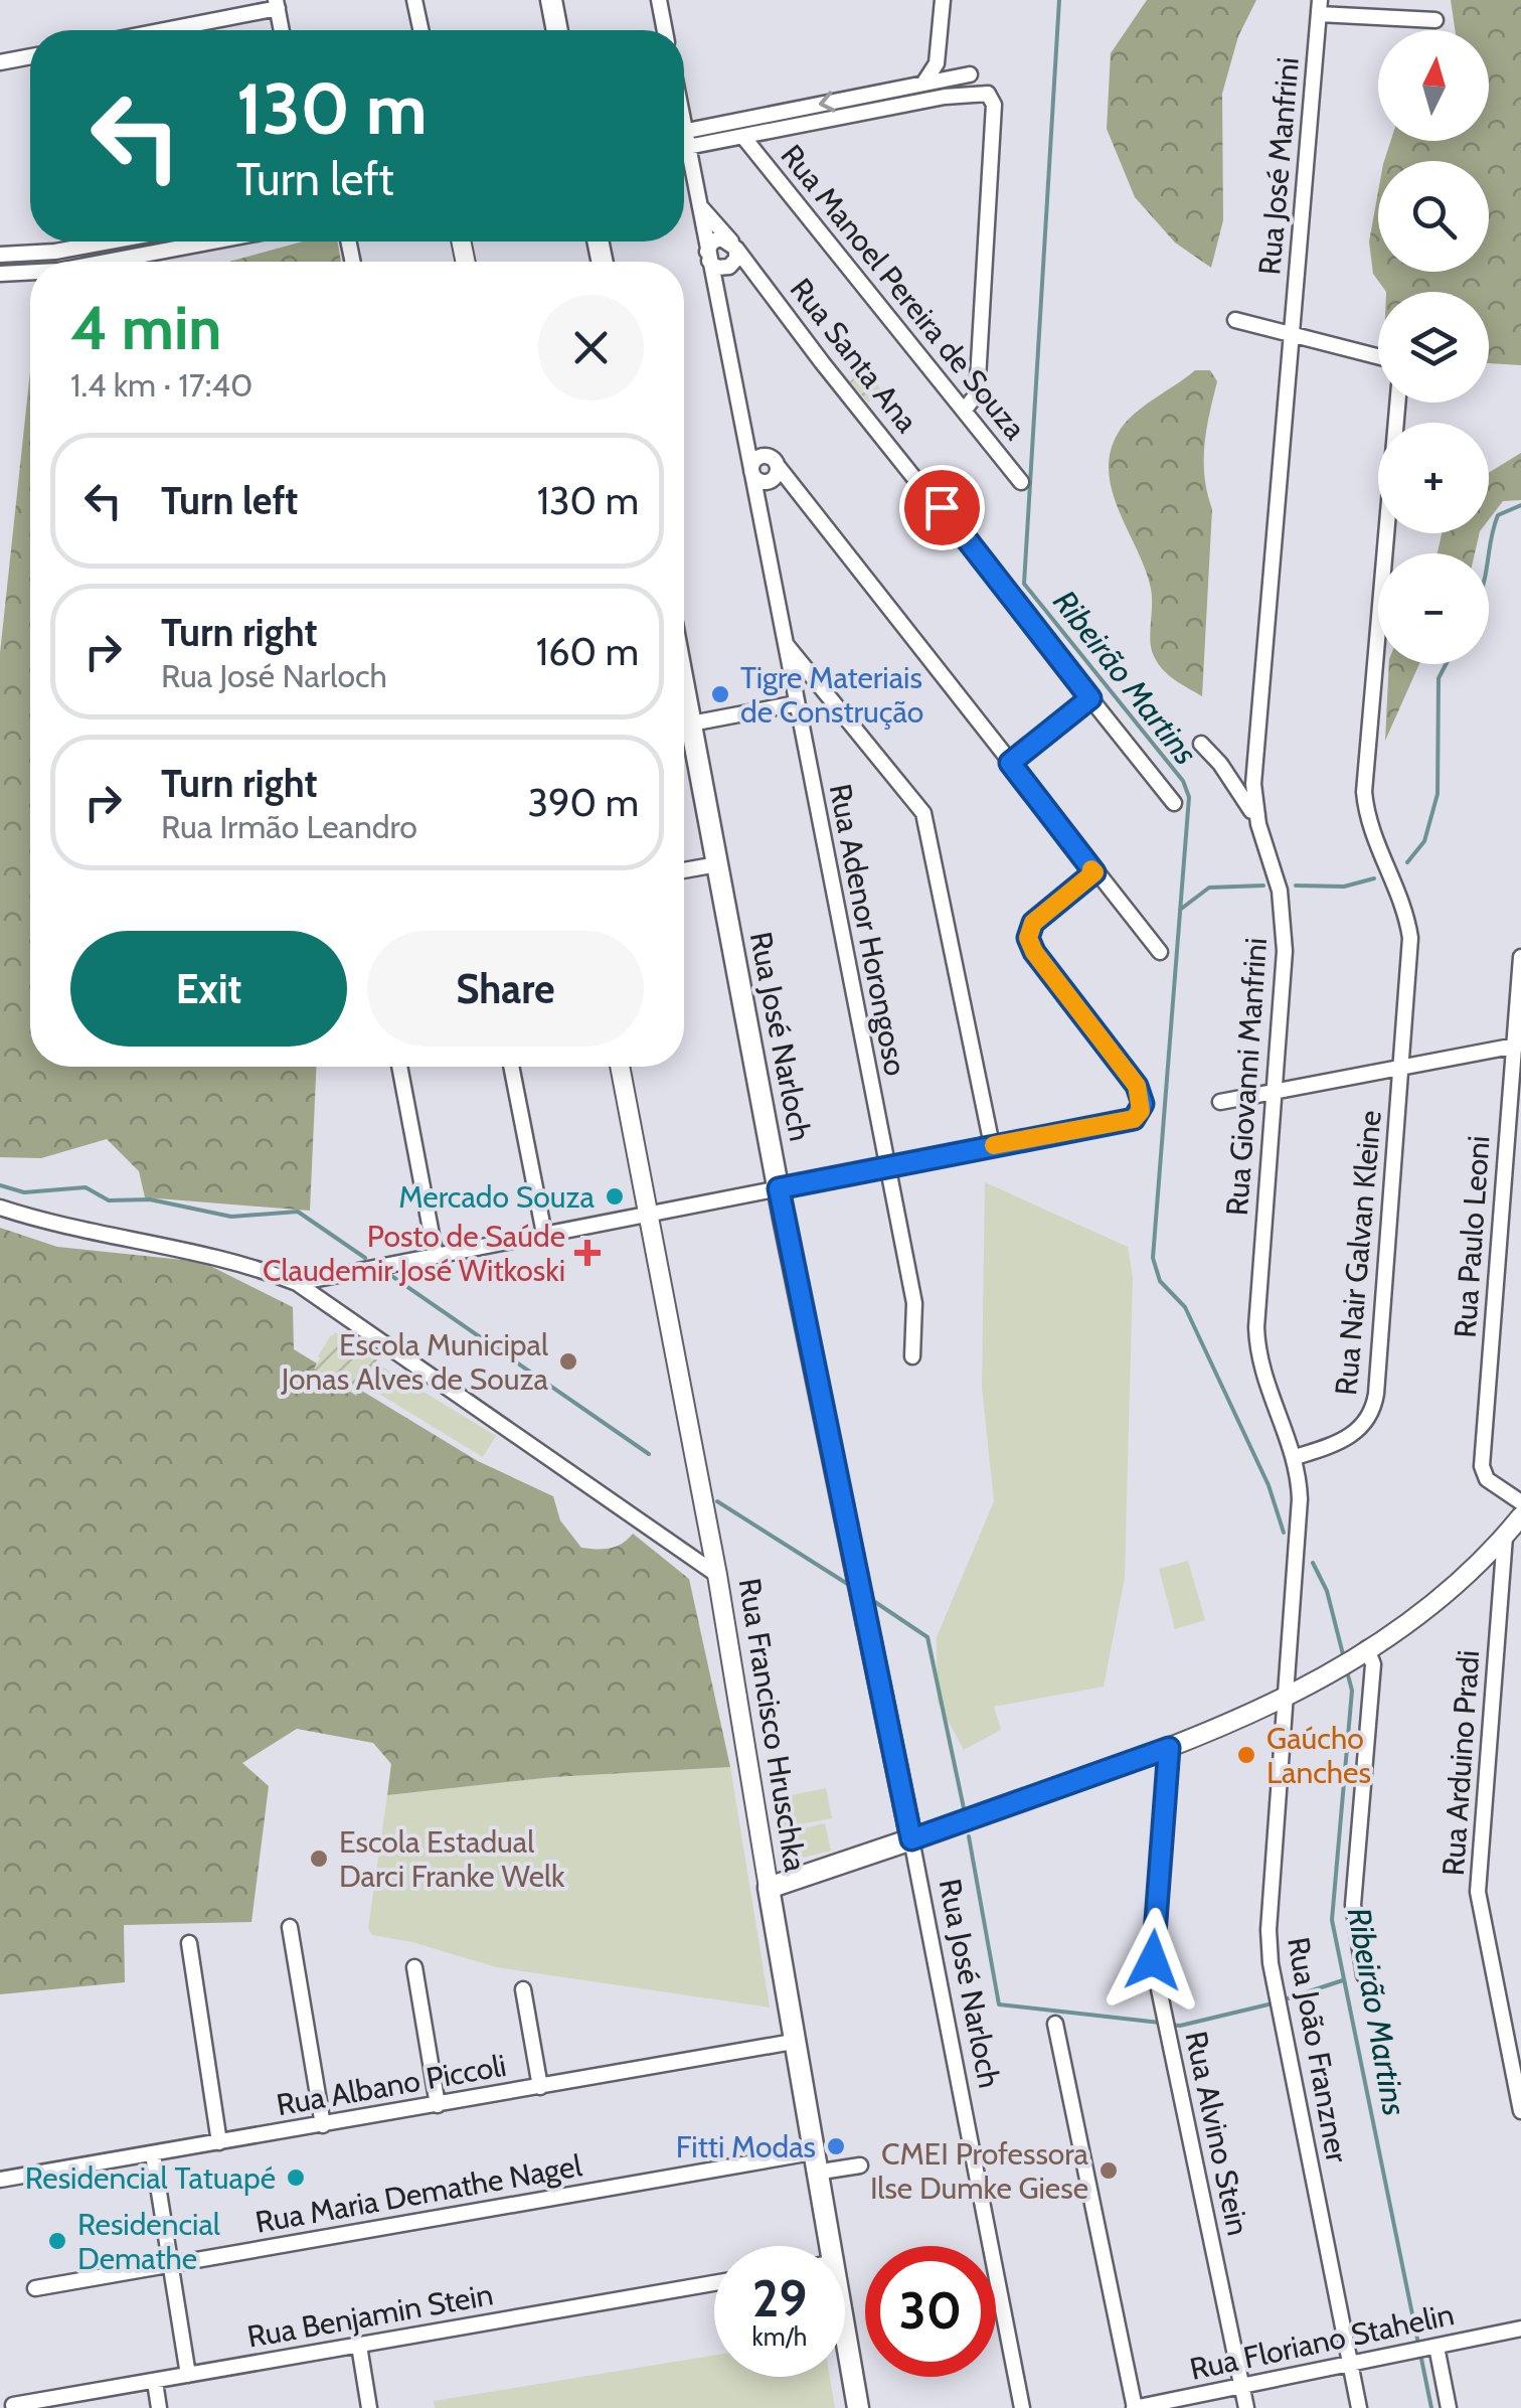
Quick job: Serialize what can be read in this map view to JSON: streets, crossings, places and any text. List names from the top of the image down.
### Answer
{
  "streets": {
    "main road": ["Rua José Narloch", "Rua Francisco Hruschka"],
    "street": [
      "Rua José Manfrini",
      "Rua Manoel Pereira de Souza",
      "Rua Santa Ana",
      "Rua Adenor Horongoso",
      "Rua Giovanni Manfrini",
      "Rua Paulo Leoni",
      "Rua Nair Galvan Kleine",
      "Rua Arduino Pradi",
      "Rua João Franzner",
      "Rua Albano Piccoli",
      "Rua Alvino Stein",
      "Rua Maria Demathe Nagel",
      "Rua Benjamin Stein",
      "Rua Floriano Stahelin"
    ]
  },
  "crossings": [
    ["Rua José Manfrini", "Rua Giovanni Manfrini"],
    ["Rua Santa Ana", "Rua Adenor Horongoso"],
    ["Rua Giovanni Manfrini", "Rua Nair Galvan Kleine"],
    ["Rua Giovanni Manfrini", "Rua João Franzner"],
    ["Rua Francisco Hruschka", "Rua Albano Piccoli"],
    ["Rua Francisco Hruschka", "Rua Maria Demathe Nagel"],
    ["Rua João Franzner", "Rua Floriano Stahelin"],
    ["Rua Alvino Stein", "Rua Floriano Stahelin"]
  ],
  "water": ["Ribeirão Martins"],
  "places": {
    "other": [
      "Tigre Materiais de Construção",
      "Mercado Souza",
      "Escola Municipal Jonas Alves de Souza",
      "Gaúcho Lanches",
      "Escola Estadual Darci Franke Welk",
      "Fitti Modas",
      "CMEI Professora Ilse Dumke Giese",
      "Residencial Tatuapé",
      "Residencial Demathe"
    ],
    "health": ["Posto de Saúde Claudemir José Witkoski"]
  },
  "north": "top",
  "page": {
    "map_buttons": ["+", "−"],
    "turn": ["130 m", "Turn left"],
    "heading": ["4 min", "1.4 km · 17:40"],
    "list": [
      {
        "name": "Turn left",
        "value": "130 m"
      },
      {
        "name": "Turn right",
        "note": "Rua José Narloch",
        "value": "160 m"
      },
      {
        "name": "Turn right",
        "note": "Rua Irmão Leandro",
        "value": "390 m"
      }
    ],
    "buttons": ["Exit", "Share"],
    "speed": "29 km/h",
    "limit": "30"
  }
}
